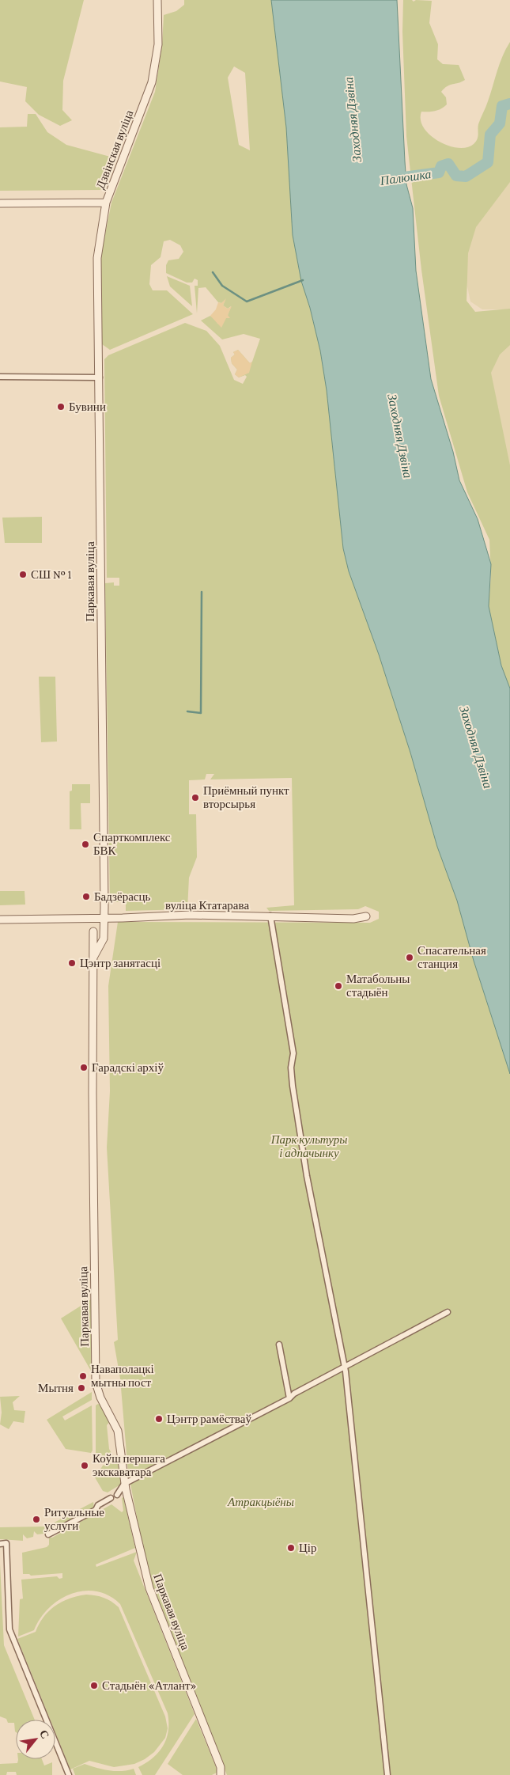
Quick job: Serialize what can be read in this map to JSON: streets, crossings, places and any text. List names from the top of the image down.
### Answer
{
  "streets": {
    "street": ["Дзвінская вуліца", "Паркавая вуліца", "вуліца Ктатарава"]
  },
  "crossings": [
    ["Дзвінская вуліца", "Паркавая вуліца"],
    ["Паркавая вуліца", "вуліца Ктатарава"]
  ],
  "water": ["Заходняя Дзвіна", "Палюшка"],
  "parks": ["Парк культуры і адпачынку", "Атракцыёны"],
  "places": [
    "Бувини",
    "СШ № 1",
    "Приёмный пункт вторсырья",
    "Спарткомплекс БВК",
    "Бадзёрасць",
    "Спасательная станция",
    "Цэнтр занятасці",
    "Матабольны стадыён",
    "Гарадскі архіў",
    "Наваполацкі мытны пост",
    "Мытня",
    "Цэнтр рамёстваў",
    "Коўш першага экскаватара",
    "Ритуальные услуги",
    "Цір",
    "Стадыён «Атлант»"
  ],
  "north": "top right"
}
